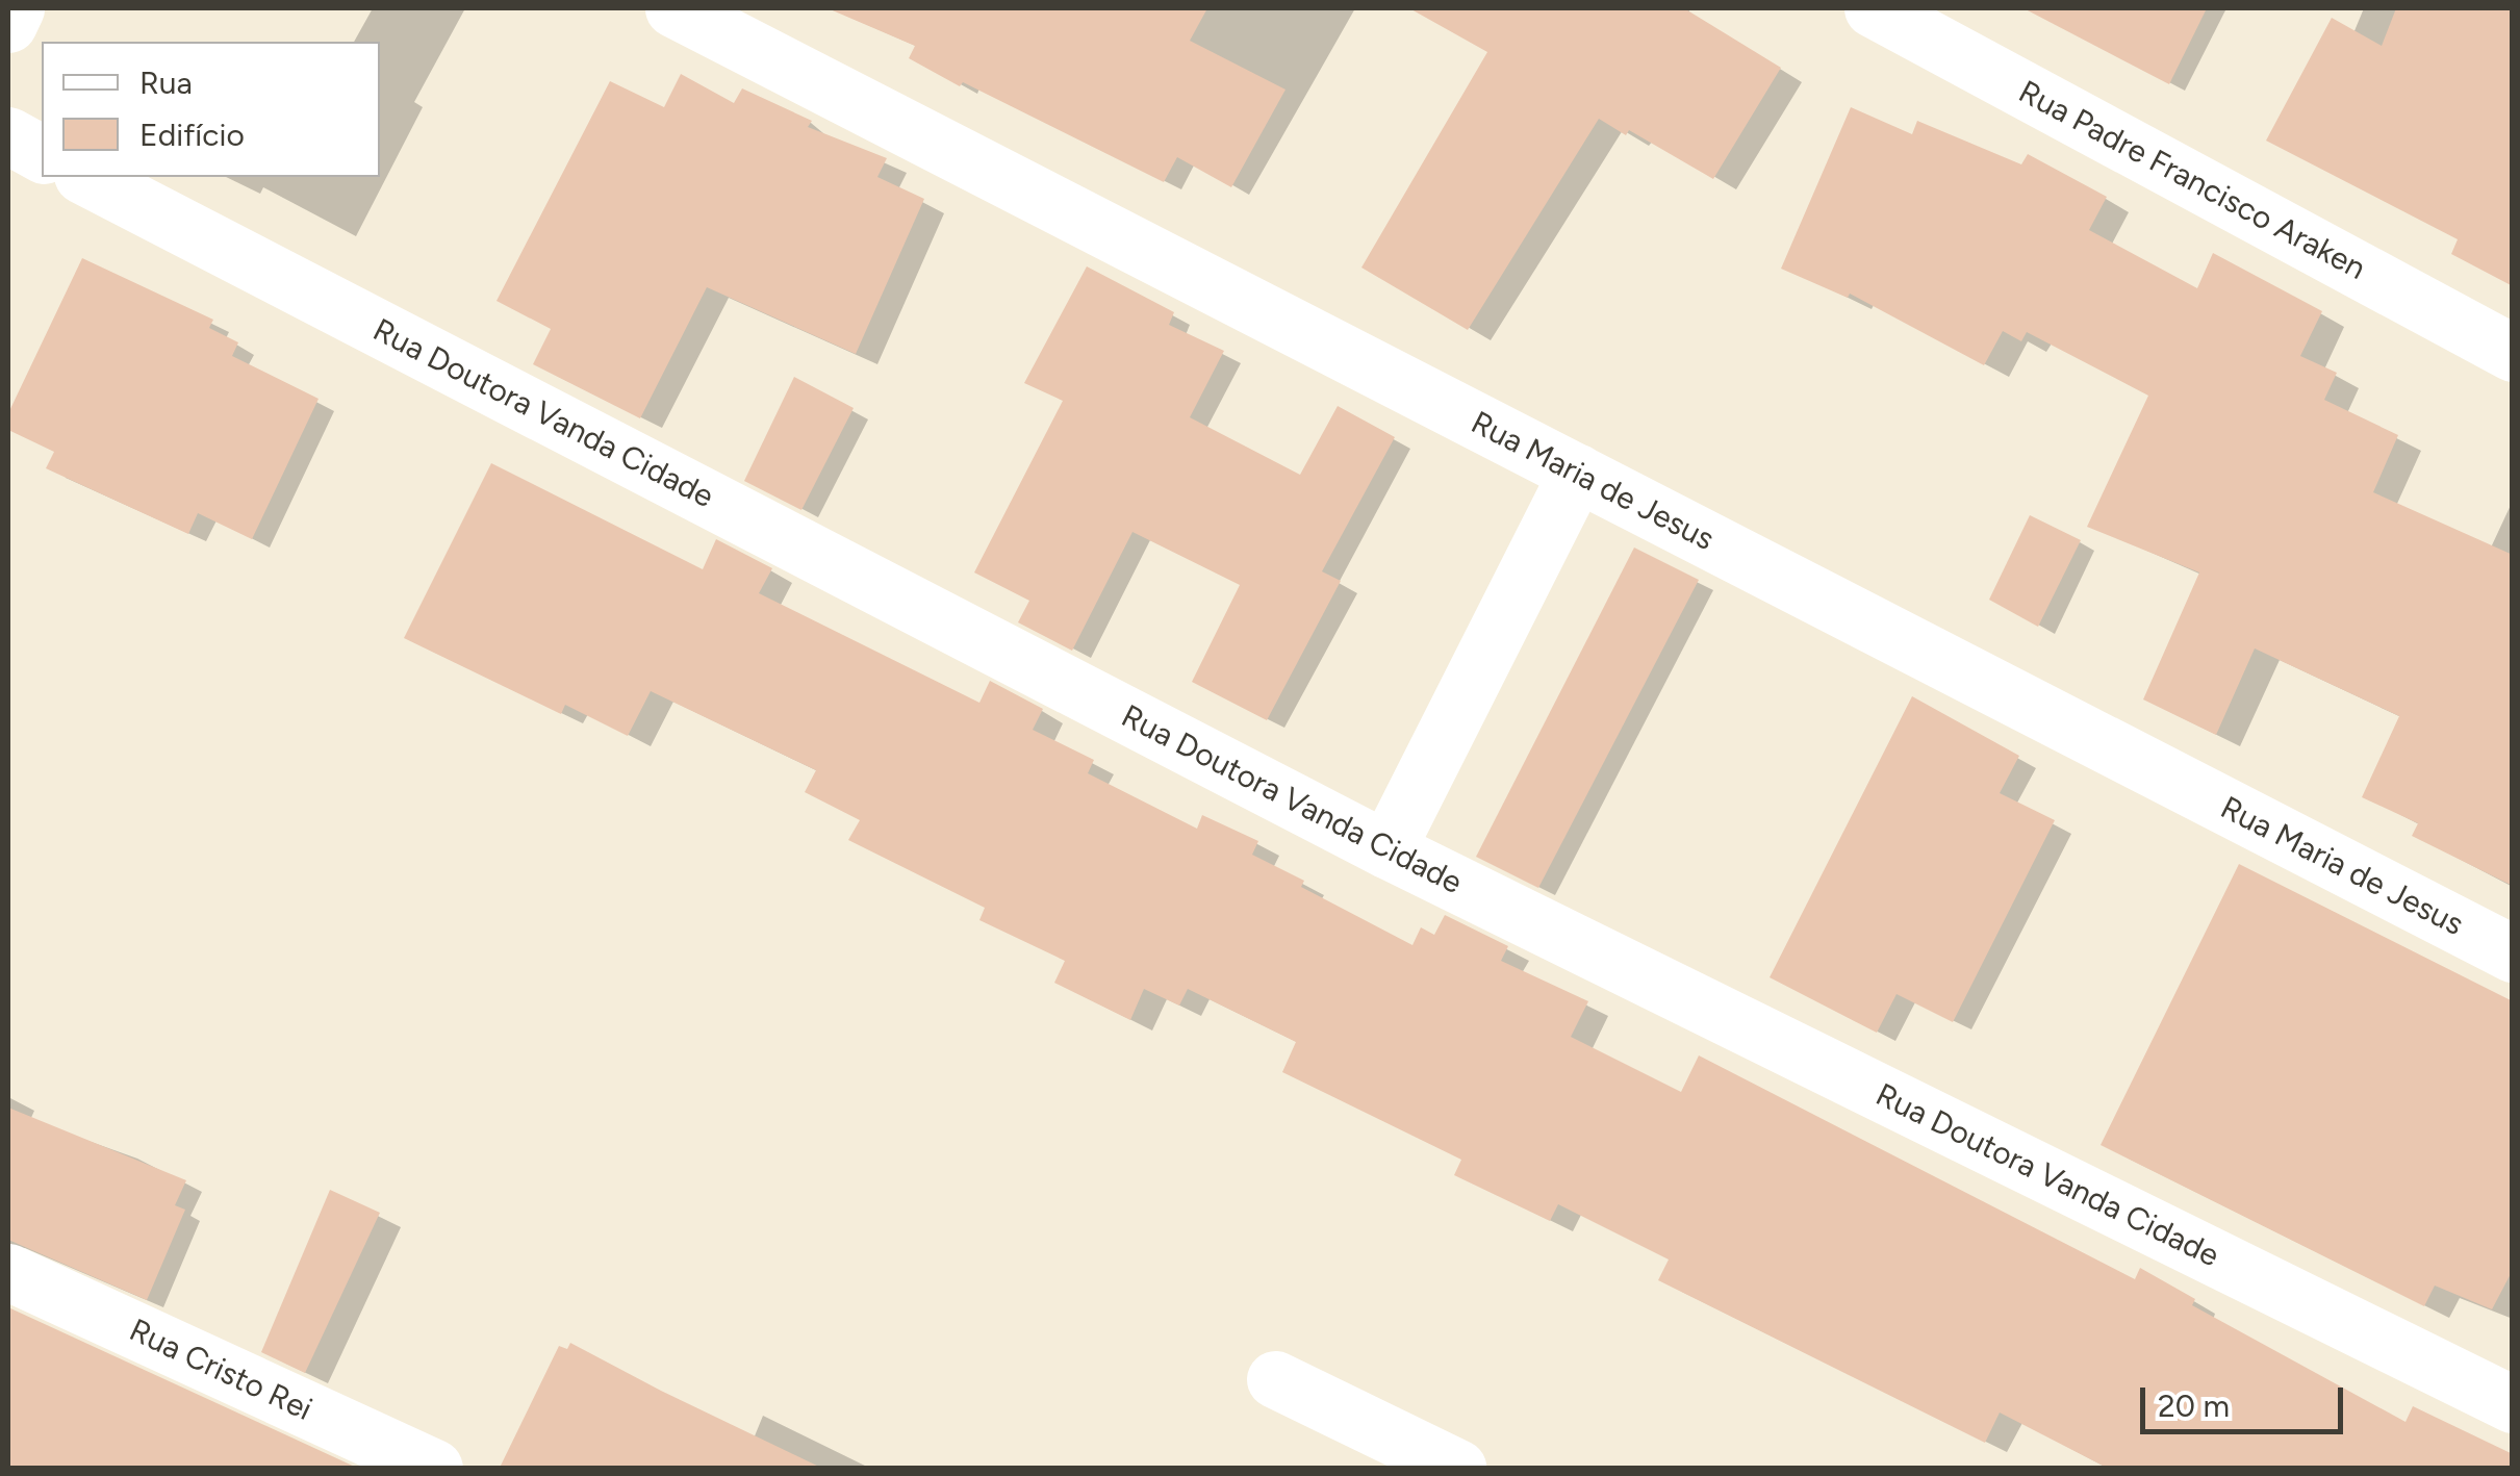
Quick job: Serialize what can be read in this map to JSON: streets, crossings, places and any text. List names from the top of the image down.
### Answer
{
  "streets": {
    "street": [
      "Rua Padre Francisco Araken",
      "Rua Doutora Vanda Cidade",
      "Rua Maria de Jesus",
      "Rua Cristo Rei"
    ]
  },
  "legend": ["Rua", "Edifício"],
  "scale_bar": "20 m"
}
